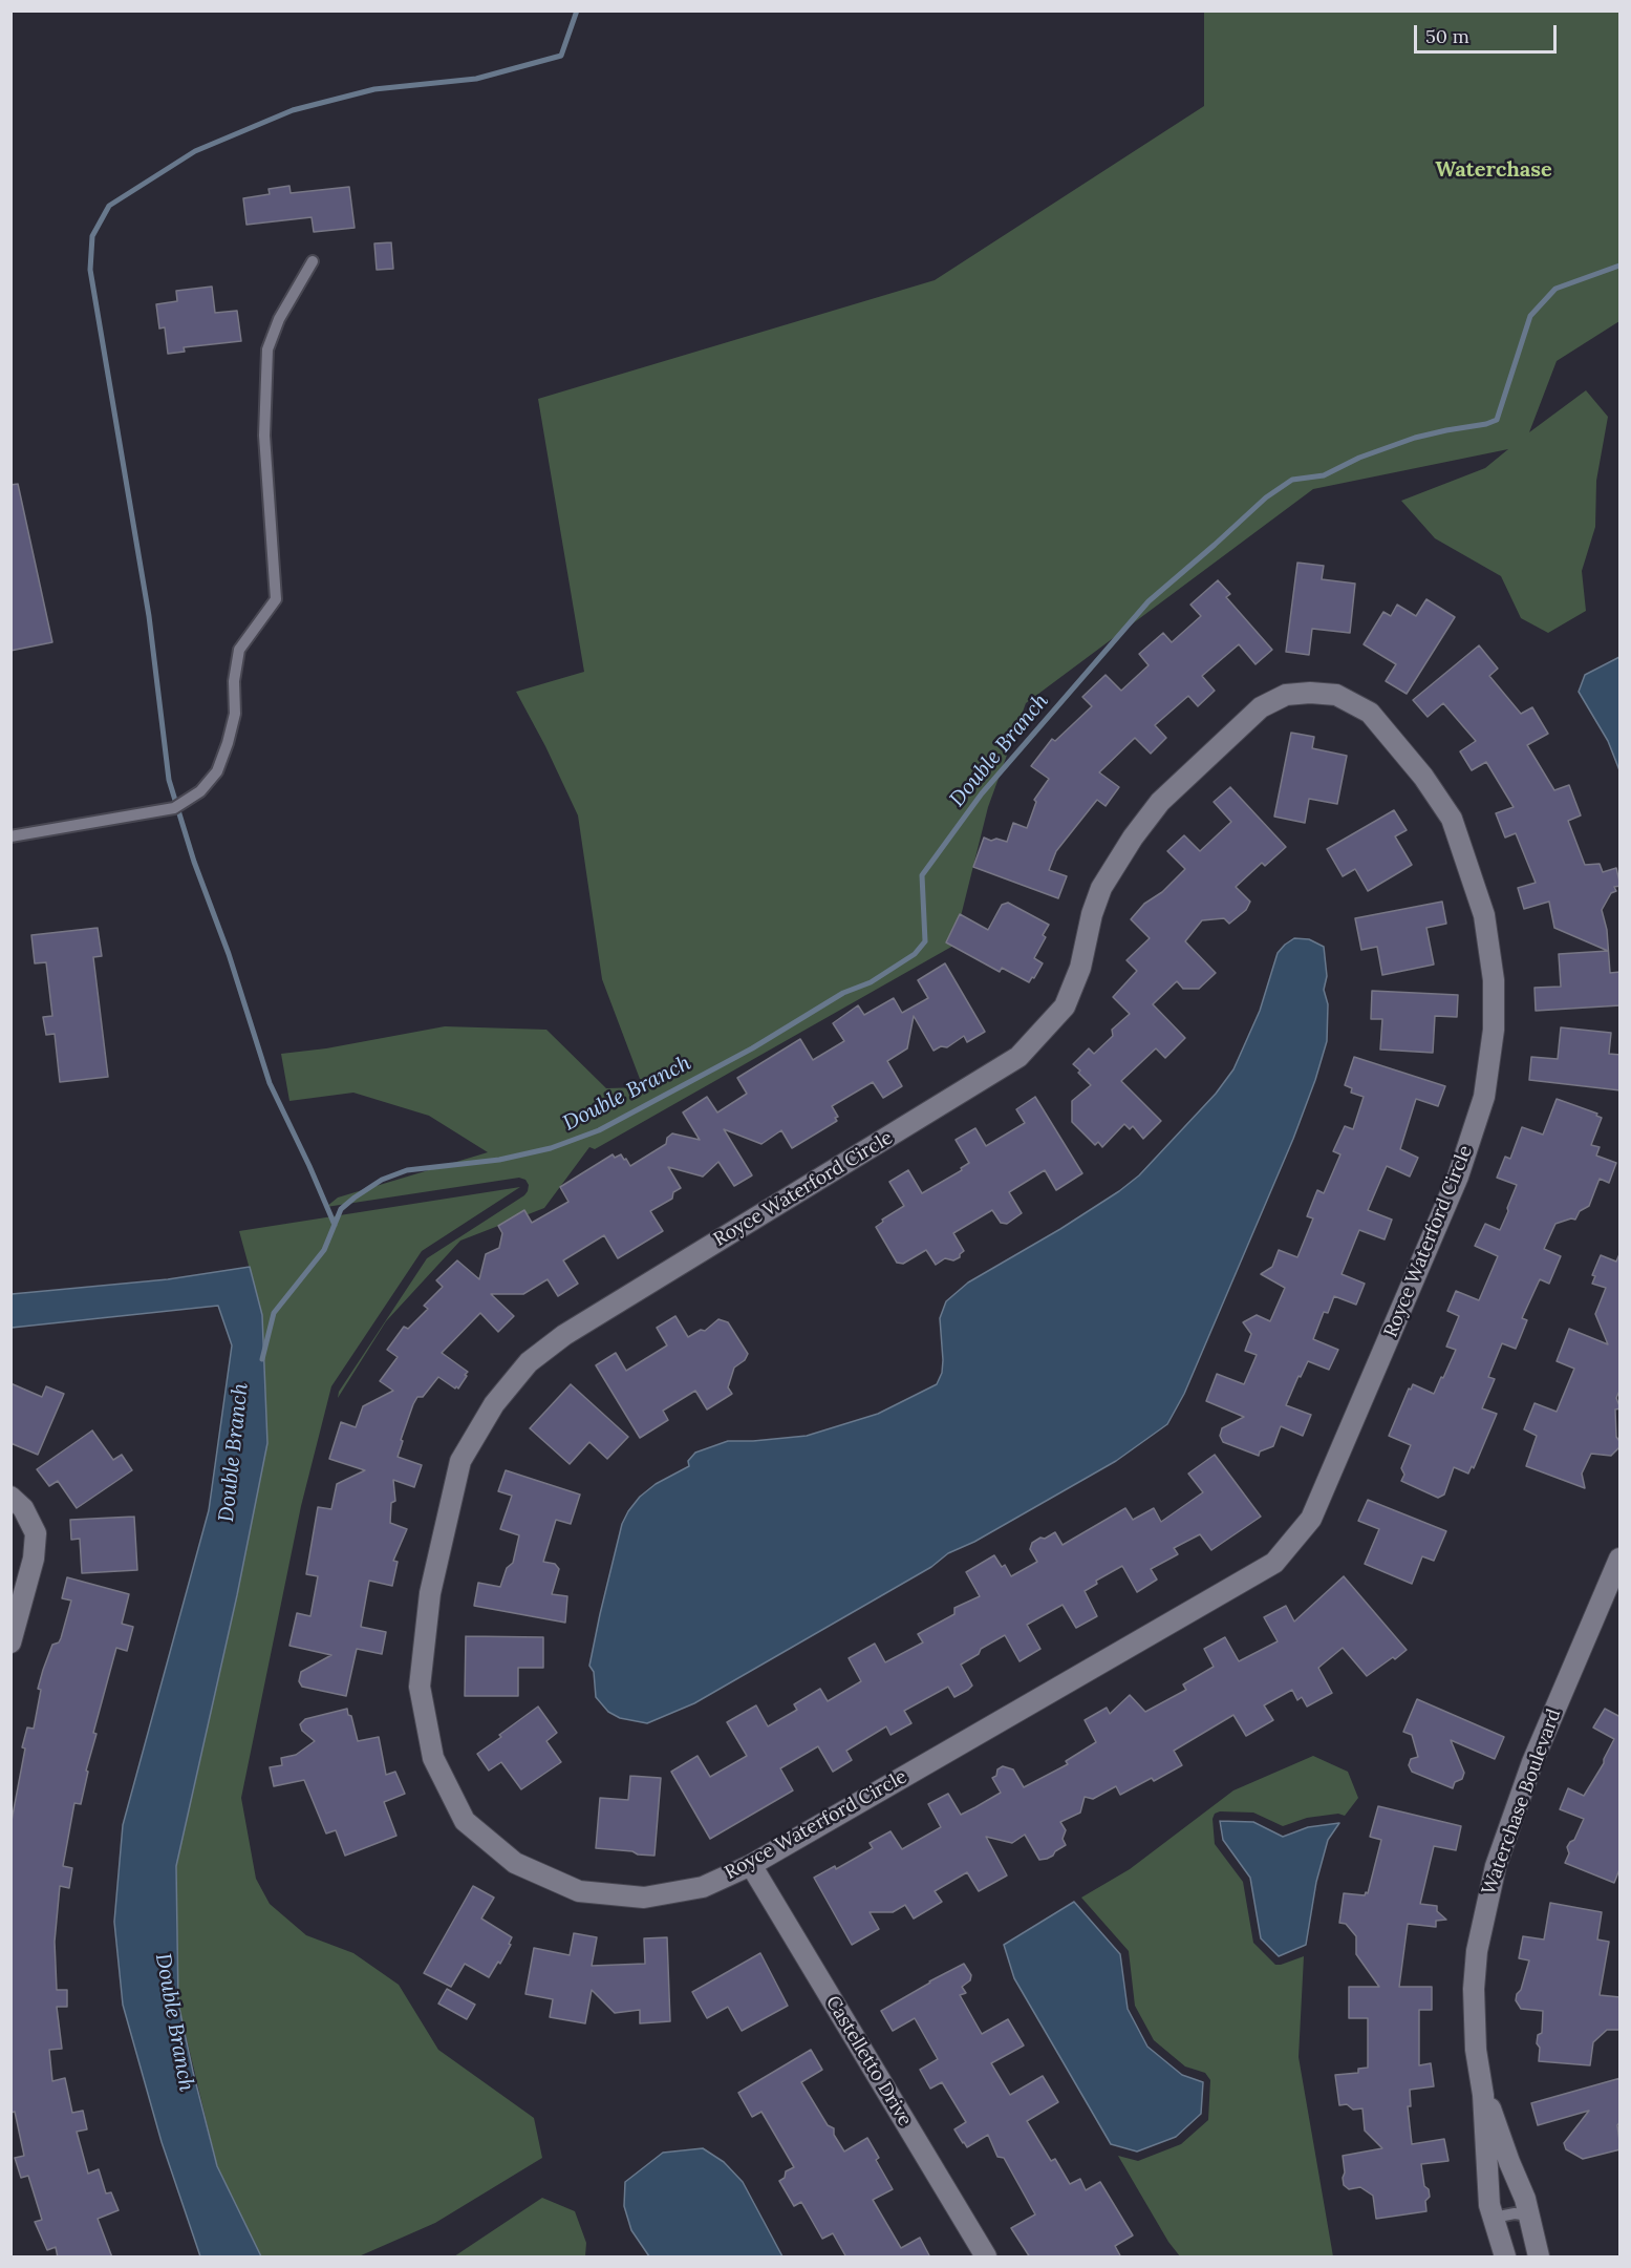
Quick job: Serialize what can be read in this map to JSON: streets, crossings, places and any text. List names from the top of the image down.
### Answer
{
  "streets": {
    "street": ["Royce Waterford Circle", "Waterchase Boulevard", "Castelletto Drive"]
  },
  "crossings": [
    ["Royce Waterford Circle", "Castelletto Drive"]
  ],
  "districts": ["Waterchase"],
  "water": ["Double Branch"],
  "scale_bar": "50 m"
}
